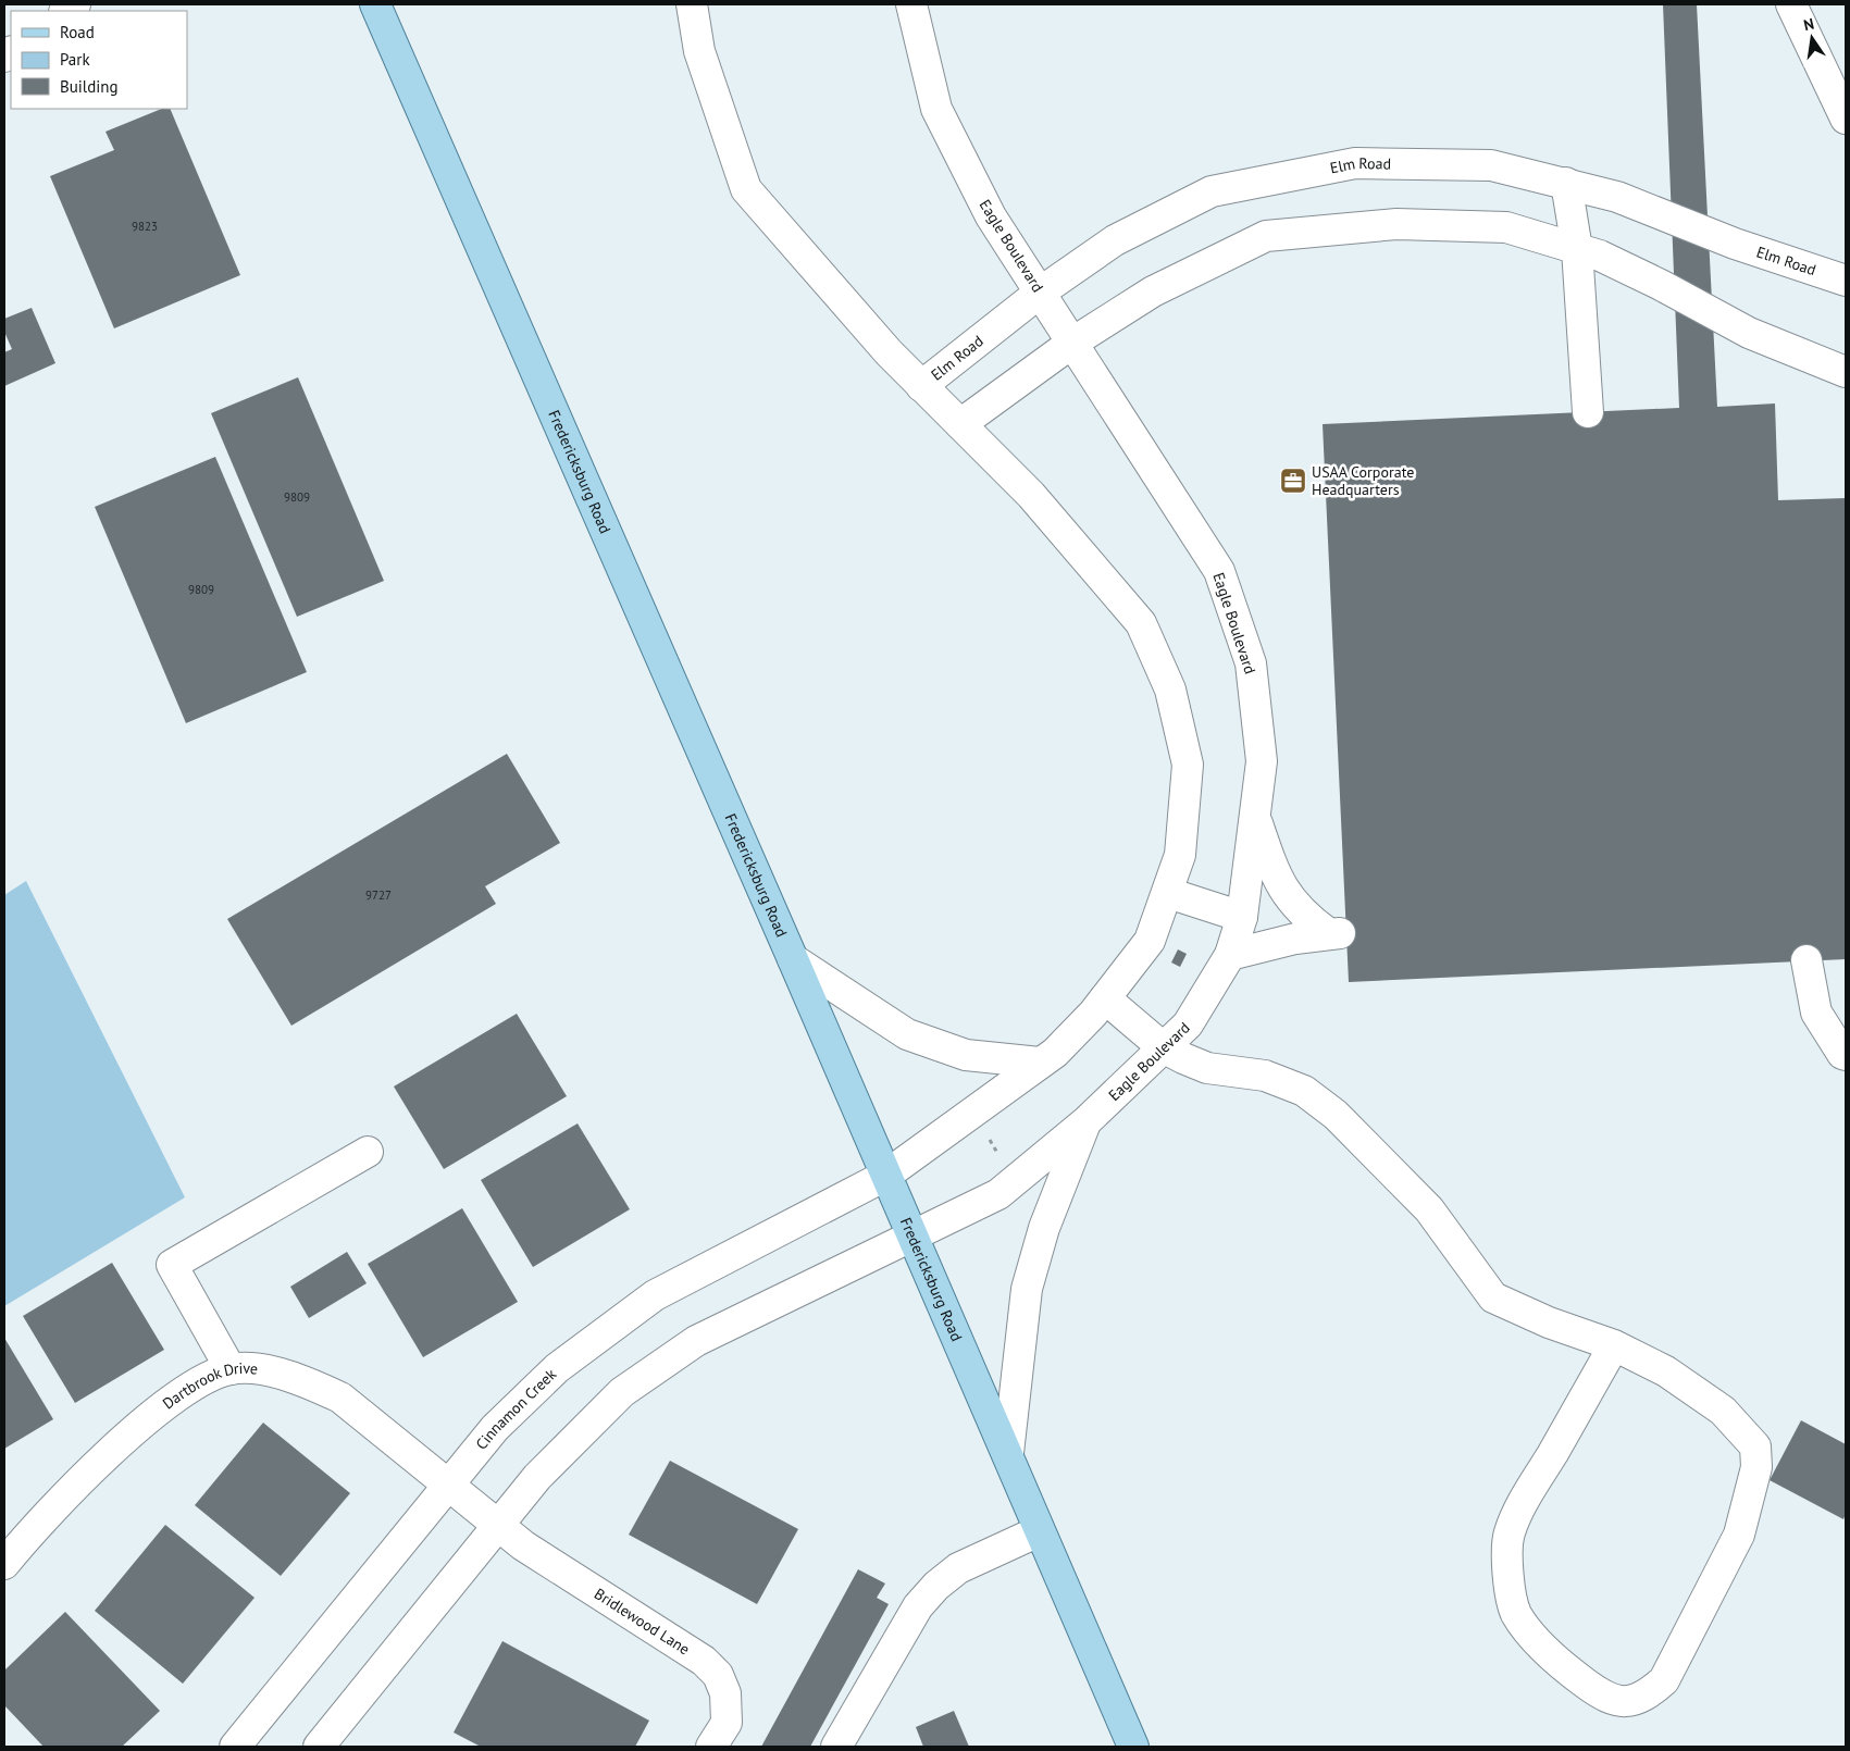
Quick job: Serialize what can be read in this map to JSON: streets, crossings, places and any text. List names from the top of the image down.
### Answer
{
  "streets": {
    "main road": ["Fredericksburg Road"],
    "street": [
      "Elm Road",
      "Eagle Boulevard",
      "Dartbrook Drive",
      "Cinnamon Creek",
      "Bridlewood Lane"
    ]
  },
  "crossings": [
    ["Elm Road", "Eagle Boulevard"],
    ["Eagle Boulevard", "Fredericksburg Road"],
    ["Fredericksburg Road", "Cinnamon Creek"],
    ["Dartbrook Drive", "Cinnamon Creek"],
    ["Dartbrook Drive", "Bridlewood Lane"]
  ],
  "places": {
    "office": ["USAA Corporate Headquarters"]
  },
  "house_numbers": [
    "9823",
    "9809",
    "9809",
    "9727"
  ],
  "legend": ["Road", "Park", "Building"],
  "north": "top"
}
